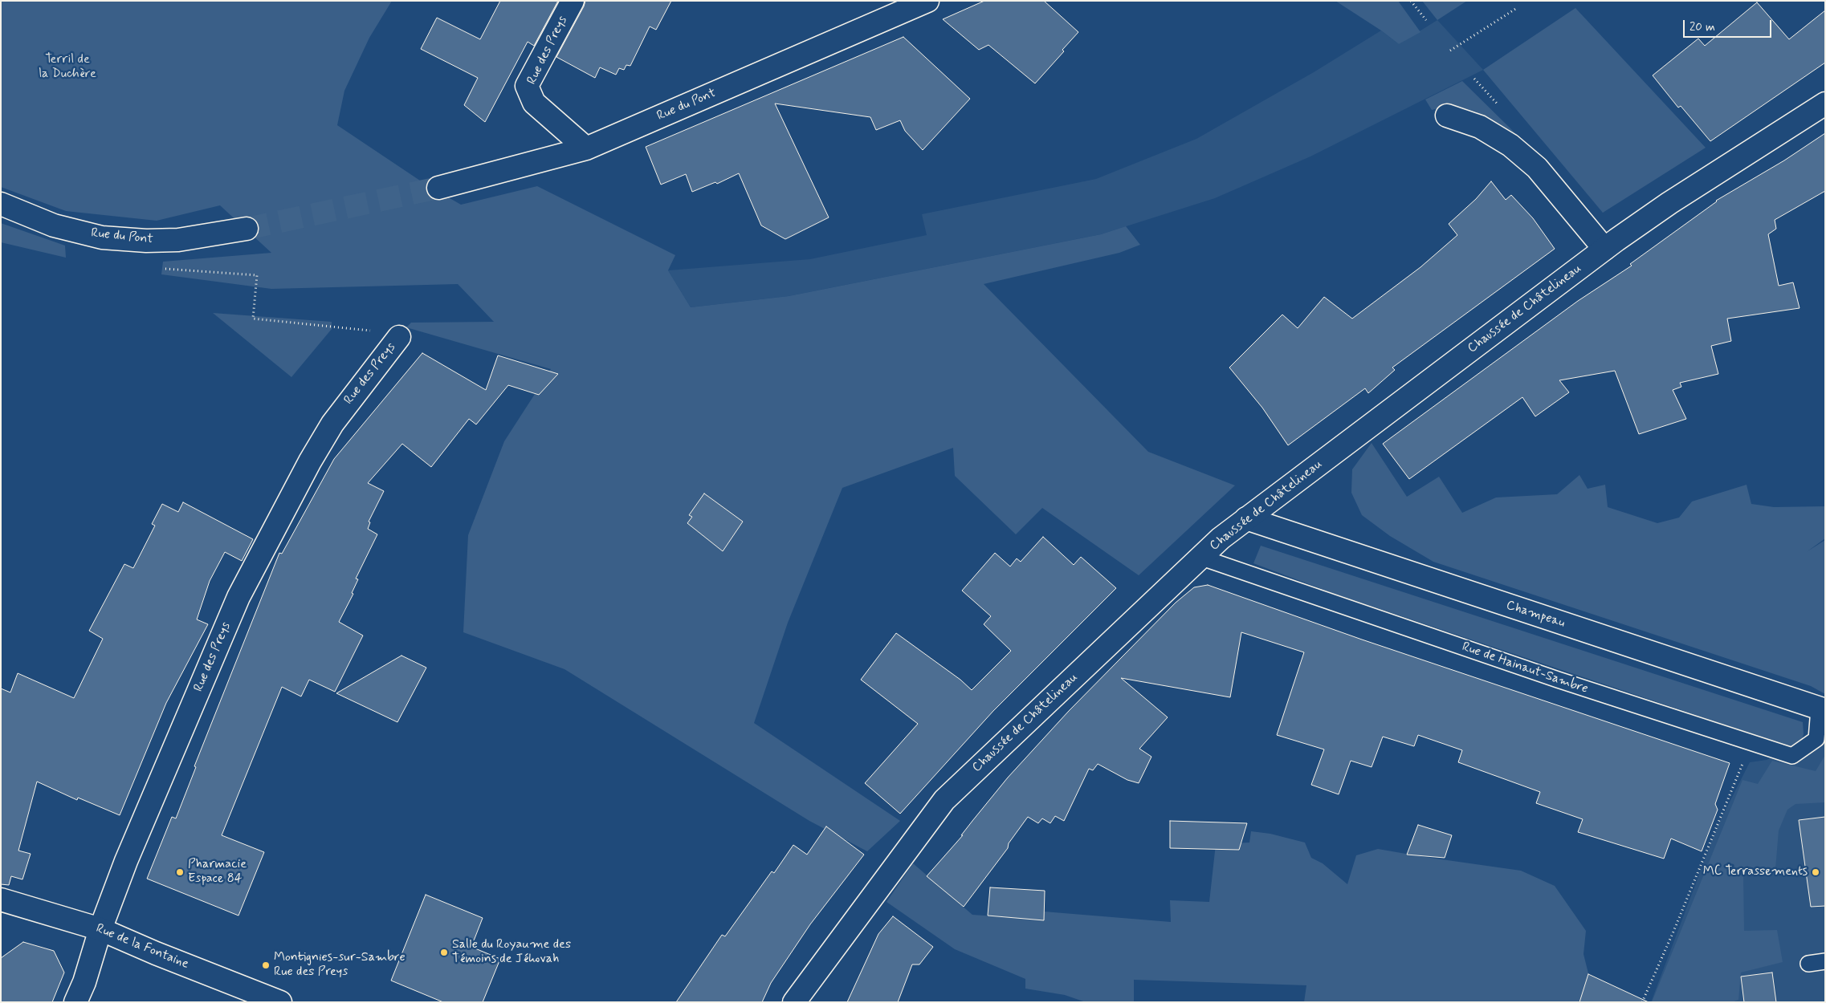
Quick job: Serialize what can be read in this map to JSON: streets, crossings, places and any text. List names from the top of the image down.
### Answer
{
  "streets": {
    "street": [
      "Rue des Preys",
      "Rue du Pont",
      "Chaussée de Châtelineau",
      "Champeau",
      "Rue de la Fontaine"
    ],
    "lane": ["Rue de Hainaut-Sambre"]
  },
  "crossings": [
    ["Rue des Preys", "Rue du Pont"],
    ["Rue des Preys", "Rue de la Fontaine"],
    ["Chaussée de Châtelineau", "Champeau"],
    ["Chaussée de Châtelineau", "Rue de Hainaut-Sambre"],
    ["Champeau", "Rue de Hainaut-Sambre"]
  ],
  "parks": ["Terril de la Duchère"],
  "places": [
    "Pharmacie Espace 84",
    "MC Terrassements",
    "Salle du Royaume des Témoins de Jéhovah",
    "Montignies-sur-Sambre Rue des Preys"
  ],
  "scale_bar": "20 m"
}
